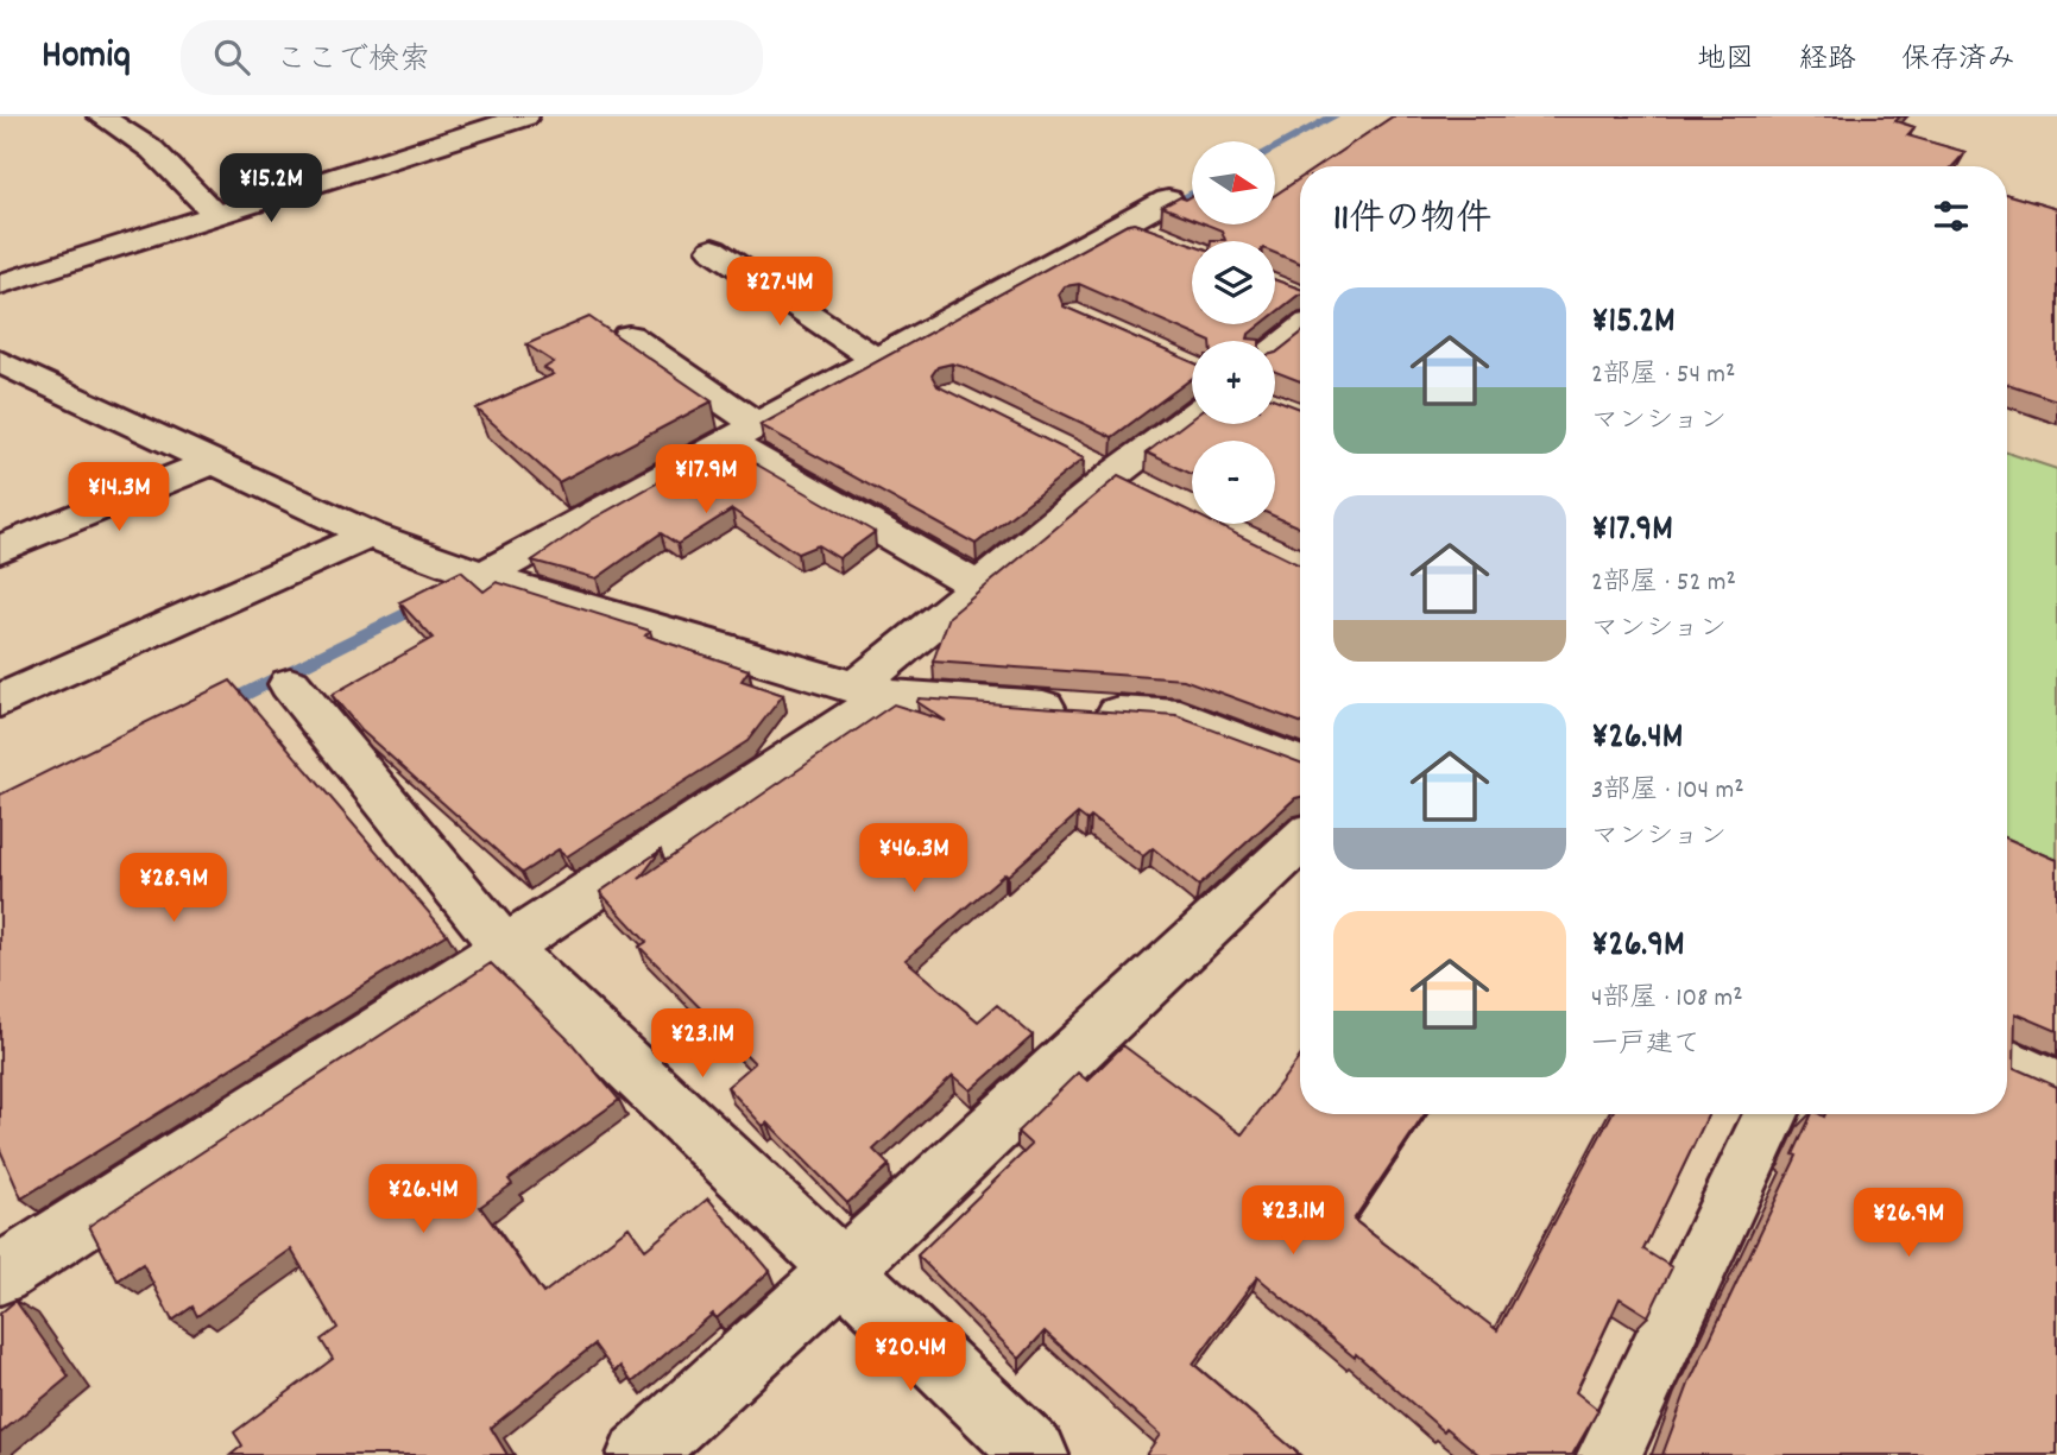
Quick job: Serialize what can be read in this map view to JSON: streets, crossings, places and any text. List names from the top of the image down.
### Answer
{
  "north": "right",
  "page": {
    "header": "Homiq",
    "search": "ここで検索",
    "nav": ["地図", "経路", "保存済み"],
    "map_buttons": ["+", "−"],
    "price": [
      "¥15.2M",
      "¥27.4M",
      "¥17.9M",
      "¥14.3M",
      "¥46.3M",
      "¥28.9M",
      "¥23.1M",
      "¥26.4M",
      "¥23.1M",
      "¥26.9M",
      "¥20.4M"
    ],
    "heading": "11件の物件",
    "list": [
      {
        "name": "¥15.2M",
        "note": "2部屋 · 54 m² · マンション"
      },
      {
        "name": "¥17.9M",
        "note": "2部屋 · 52 m² · マンション"
      },
      {
        "name": "¥26.4M",
        "note": "3部屋 · 104 m² · マンション"
      },
      {
        "name": "¥26.9M",
        "note": "4部屋 · 108 m² · 一戸建て"
      }
    ]
  }
}
